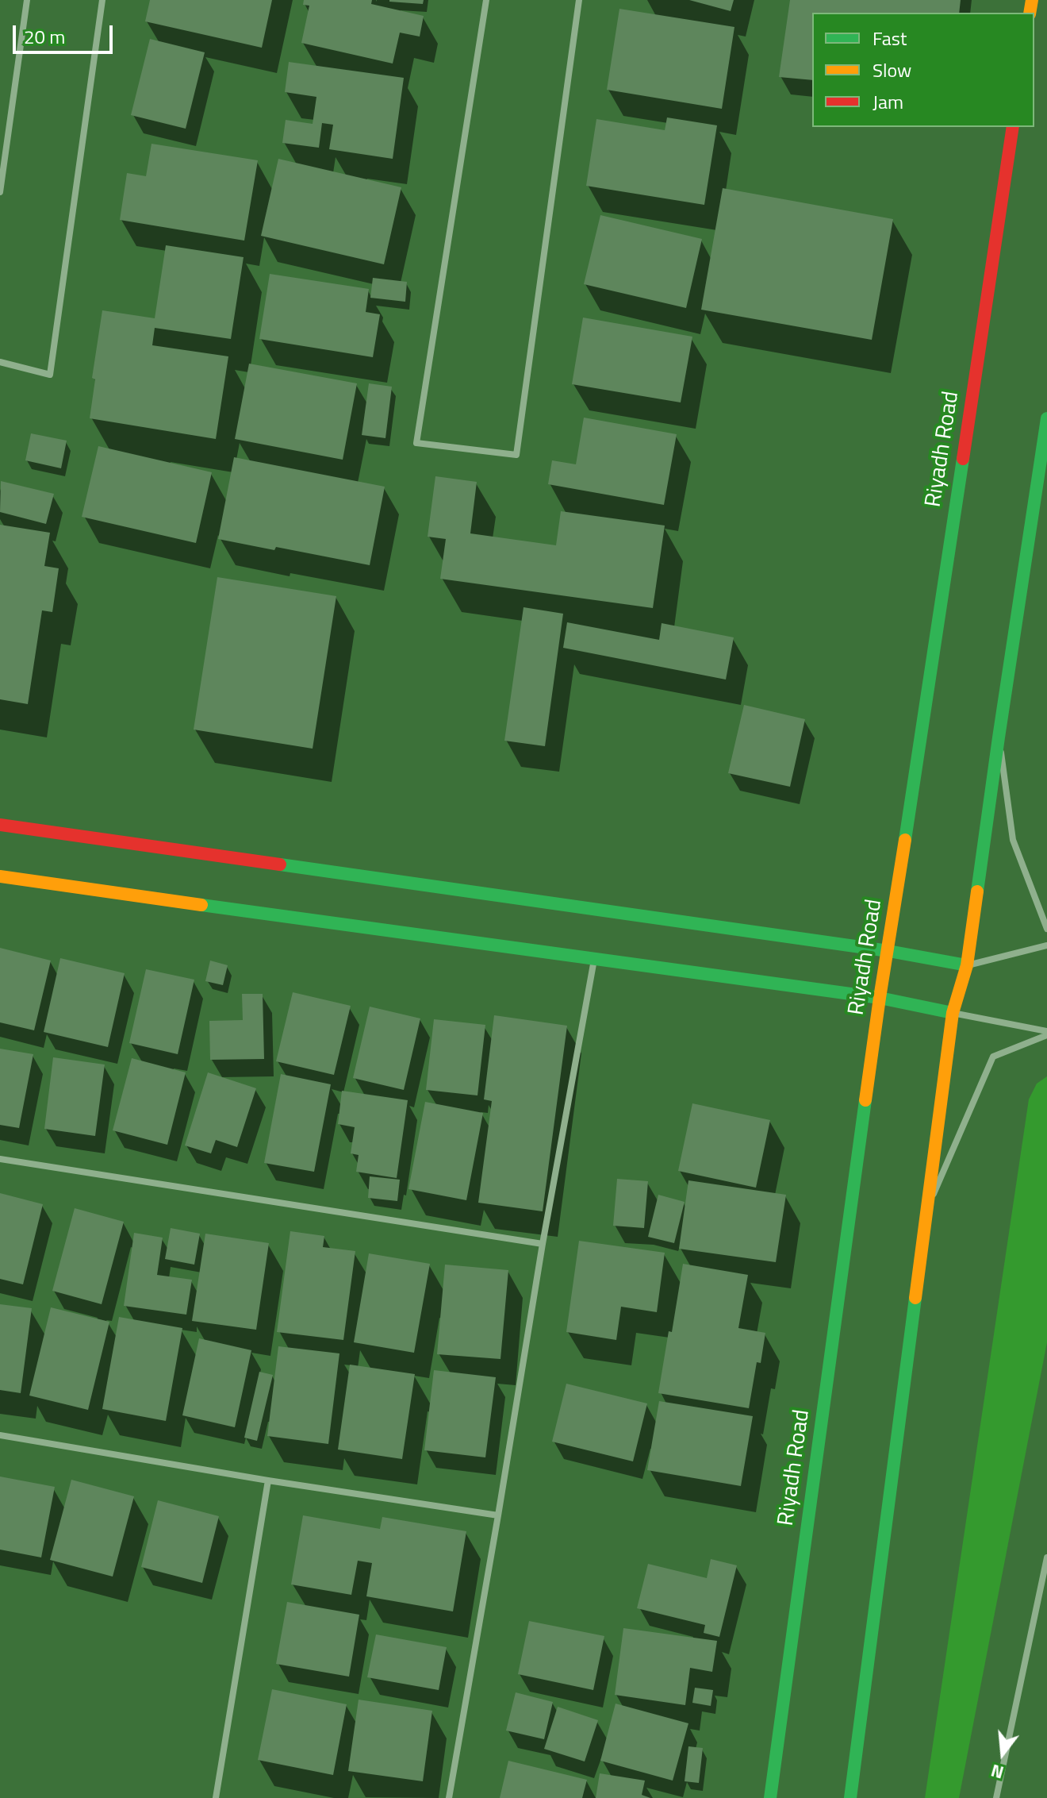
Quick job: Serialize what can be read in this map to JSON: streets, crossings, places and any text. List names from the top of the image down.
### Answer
{
  "streets": {
    "street": ["Riyadh Road"]
  },
  "legend": ["Fast", "Slow", "Jam"],
  "scale_bar": "20 m",
  "north": "bottom"
}
